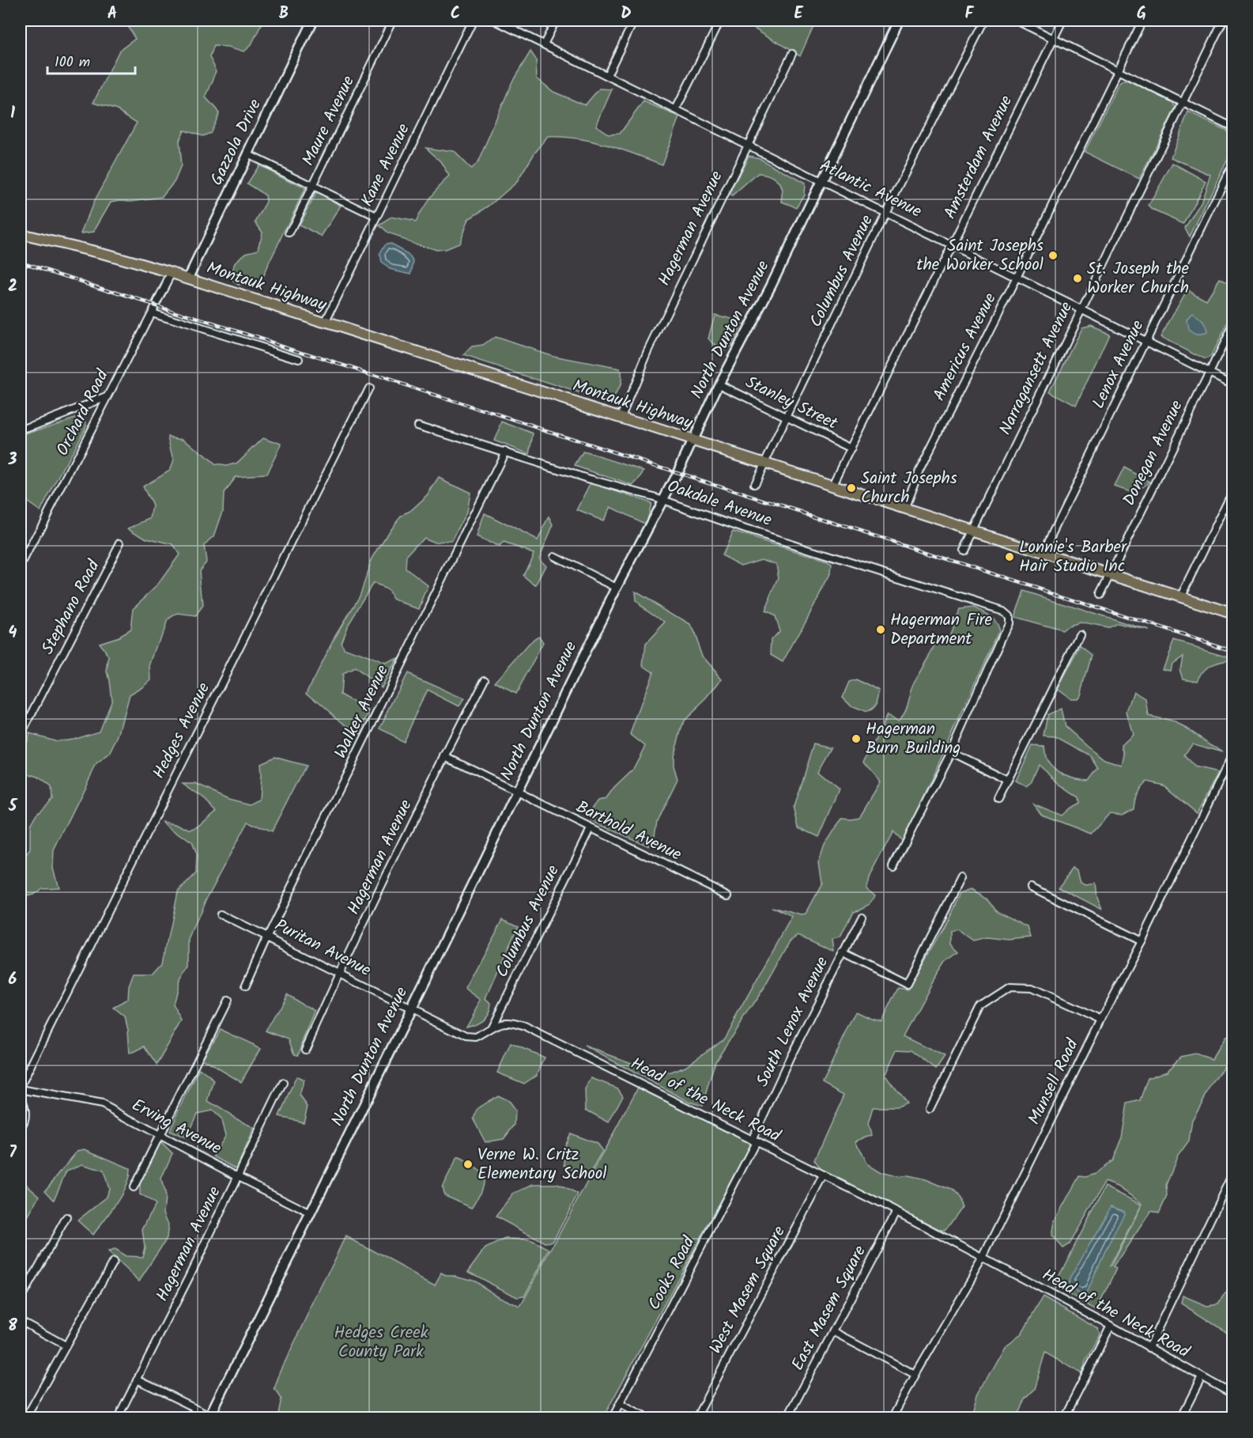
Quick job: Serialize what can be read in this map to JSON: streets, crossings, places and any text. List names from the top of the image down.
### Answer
{
  "streets": {
    "main road": ["Montauk Highway"],
    "street": [
      "Maure Avenue",
      "Gazzola Drive",
      "Amsterdam Avenue",
      "Kane Avenue",
      "Atlantic Avenue",
      "Hagerman Avenue",
      "Columbus Avenue",
      "North Dunton Avenue",
      "Americus Avenue",
      "Lenox Avenue",
      "Narragansett Avenue",
      "Stanley Street",
      "Orchard Road",
      "Donegan Avenue",
      "Oakdale Avenue",
      "Stephano Road",
      "Walker Avenue",
      "Hedges Avenue",
      "Barthold Avenue",
      "Puritan Avenue",
      "South Lenox Avenue",
      "Munsell Road",
      "Head of the Neck Road",
      "Erving Avenue",
      "Cooks Road",
      "West Masem Square",
      "East Masem Square"
    ]
  },
  "crossings": [
    ["Gazzola Drive", "Montauk Highway"],
    ["Amsterdam Avenue", "Atlantic Avenue"],
    ["Amsterdam Avenue", "Montauk Highway"],
    ["Amsterdam Avenue", "Stanley Street"],
    ["Kane Avenue", "Montauk Highway"],
    ["Atlantic Avenue", "Hagerman Avenue"],
    ["Atlantic Avenue", "Columbus Avenue"],
    ["Atlantic Avenue", "North Dunton Avenue"],
    ["Atlantic Avenue", "Americus Avenue"],
    ["Atlantic Avenue", "Lenox Avenue"],
    ["Atlantic Avenue", "Narragansett Avenue"],
    ["Atlantic Avenue", "Donegan Avenue"],
    ["Hagerman Avenue", "Montauk Highway"],
    ["Hagerman Avenue", "Barthold Avenue"],
    ["Hagerman Avenue", "Puritan Avenue"],
    ["Hagerman Avenue", "Erving Avenue"],
    ["Columbus Avenue", "Montauk Highway"],
    ["Columbus Avenue", "Stanley Street"],
    ["Columbus Avenue", "Barthold Avenue"],
    ["Columbus Avenue", "Head of the Neck Road"],
    ["Montauk Highway", "North Dunton Avenue"],
    ["Montauk Highway", "Americus Avenue"],
    ["Montauk Highway", "Lenox Avenue"],
    ["Montauk Highway", "Narragansett Avenue"],
    ["Montauk Highway", "Orchard Road"],
    ["Montauk Highway", "Donegan Avenue"],
    ["North Dunton Avenue", "Stanley Street"],
    ["North Dunton Avenue", "Oakdale Avenue"],
    ["North Dunton Avenue", "Barthold Avenue"],
    ["North Dunton Avenue", "Puritan Avenue"],
    ["North Dunton Avenue", "Head of the Neck Road"],
    ["North Dunton Avenue", "Erving Avenue"],
    ["Oakdale Avenue", "Walker Avenue"],
    ["Walker Avenue", "Puritan Avenue"],
    ["Hedges Avenue", "Erving Avenue"],
    ["Puritan Avenue", "Head of the Neck Road"],
    ["South Lenox Avenue", "Head of the Neck Road"],
    ["South Lenox Avenue", "Cooks Road"],
    ["Munsell Road", "Head of the Neck Road"],
    ["Head of the Neck Road", "Cooks Road"],
    ["Head of the Neck Road", "West Masem Square"],
    ["Head of the Neck Road", "East Masem Square"]
  ],
  "parks": ["Hedges Creek County Park"],
  "places": [
    "Saint Josephs the Worker School",
    "St. Joseph the Worker Church",
    "Saint Josephs Church",
    "Lonnie's Barber Hair Studio Inc",
    "Hagerman Fire Department",
    "Hagerman Burn Building",
    "Verne W. Critz Elementary School"
  ],
  "scale_bar": "100 m",
  "grid": {
    "columns": [
      "A",
      "B",
      "C",
      "D",
      "E",
      "F",
      "G"
    ],
    "rows": [
      "1",
      "2",
      "3",
      "4",
      "5",
      "6",
      "7",
      "8"
    ]
  }
}
